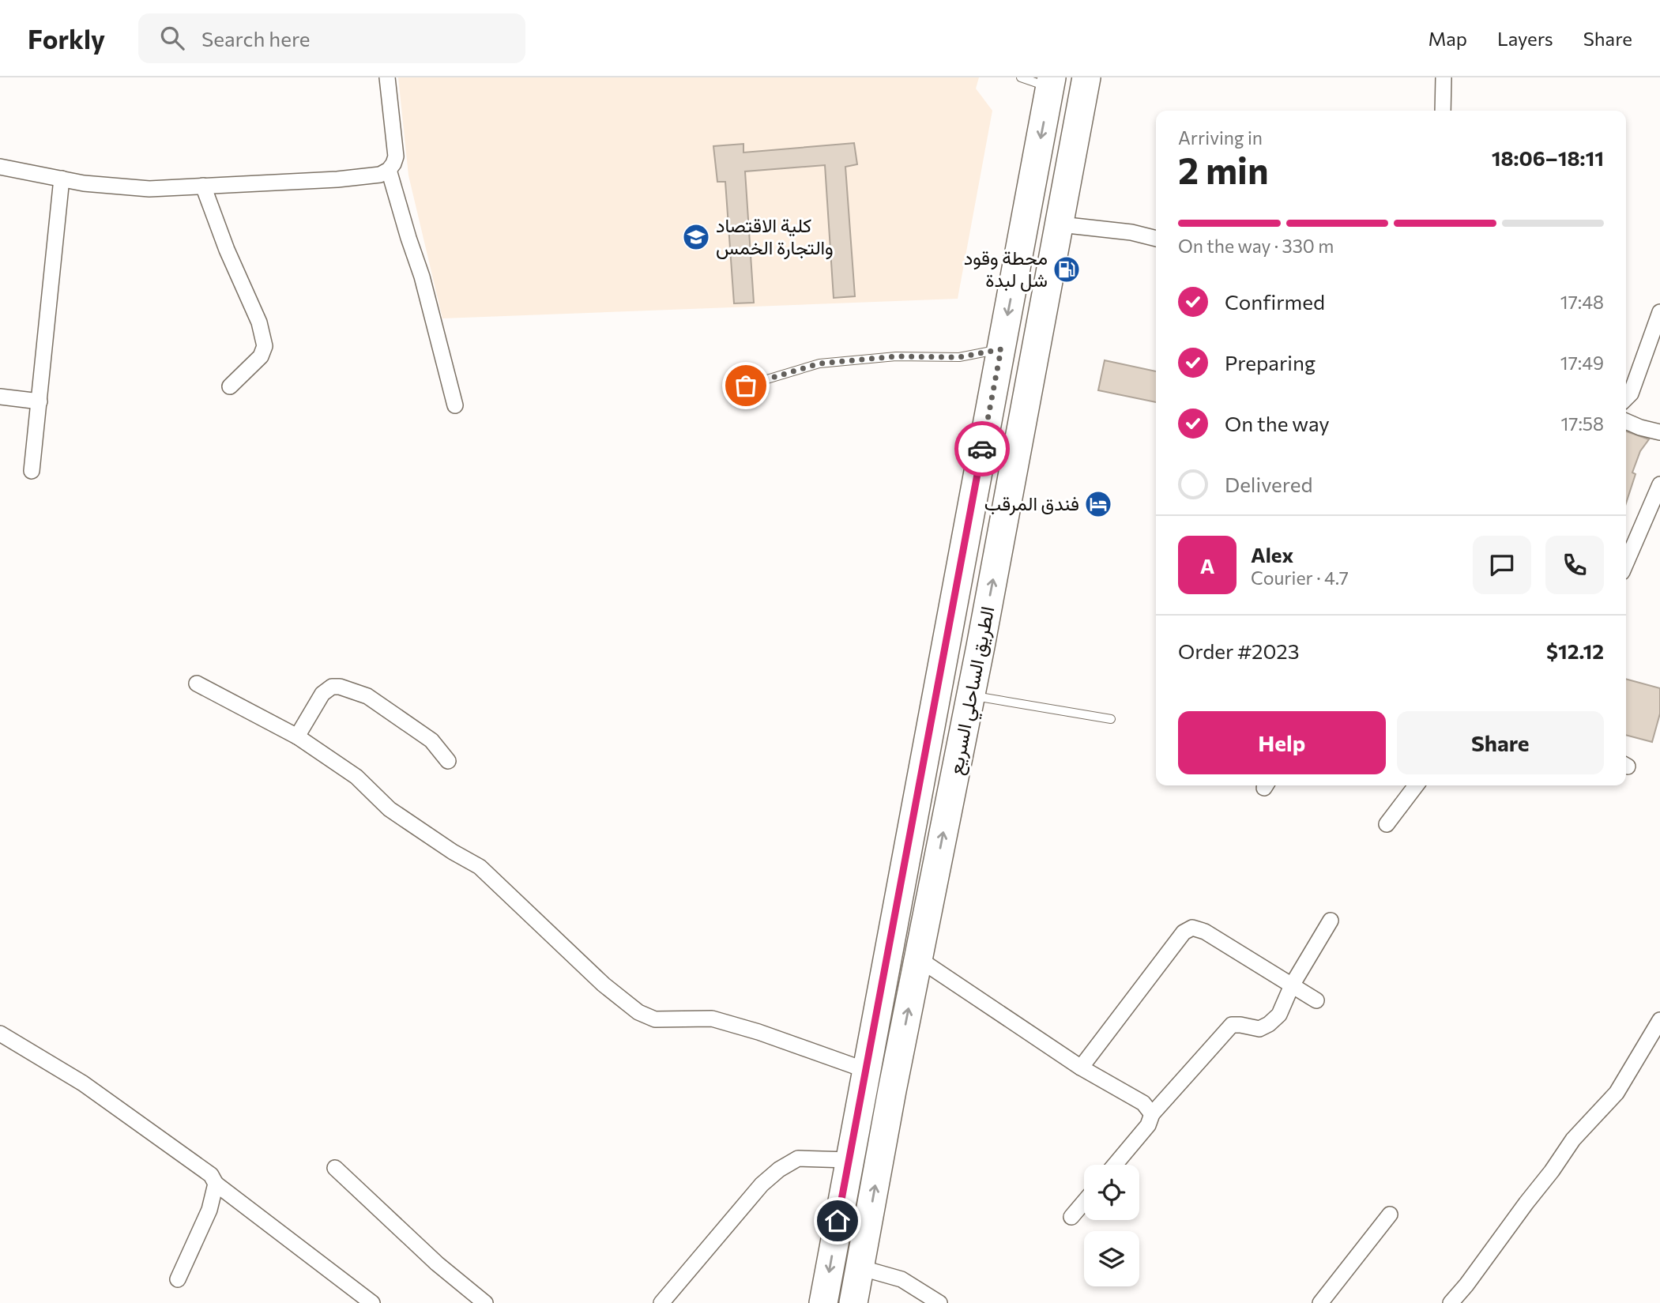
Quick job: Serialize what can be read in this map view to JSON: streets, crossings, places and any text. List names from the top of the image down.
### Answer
{
  "streets": {
    "highway": ["الطريق الساحلي السريع"]
  },
  "places": {
    "school or university": ["كلية الاقتصاد والتجارة الخمس"],
    "fuel station": ["محطة وقود شل لبدة"],
    "hotel": ["فندق المرقب"]
  },
  "page": {
    "header": "Forkly",
    "search": "Search here",
    "nav": ["Map", "Layers", "Share"],
    "heading": ["2 min", "Arriving in", "18:06–18:11"],
    "panel": [
      "Alex",
      "Courier · 4.7",
      "Order #2023",
      "$12.12"
    ],
    "bar": "On the way · 330 m",
    "list": [
      ["Confirmed", "17:48"],
      ["Preparing", "17:49"],
      ["On the way", "17:58"],
      "Delivered"
    ],
    "round": "A",
    "buttons": ["Help", "Share"]
  }
}
